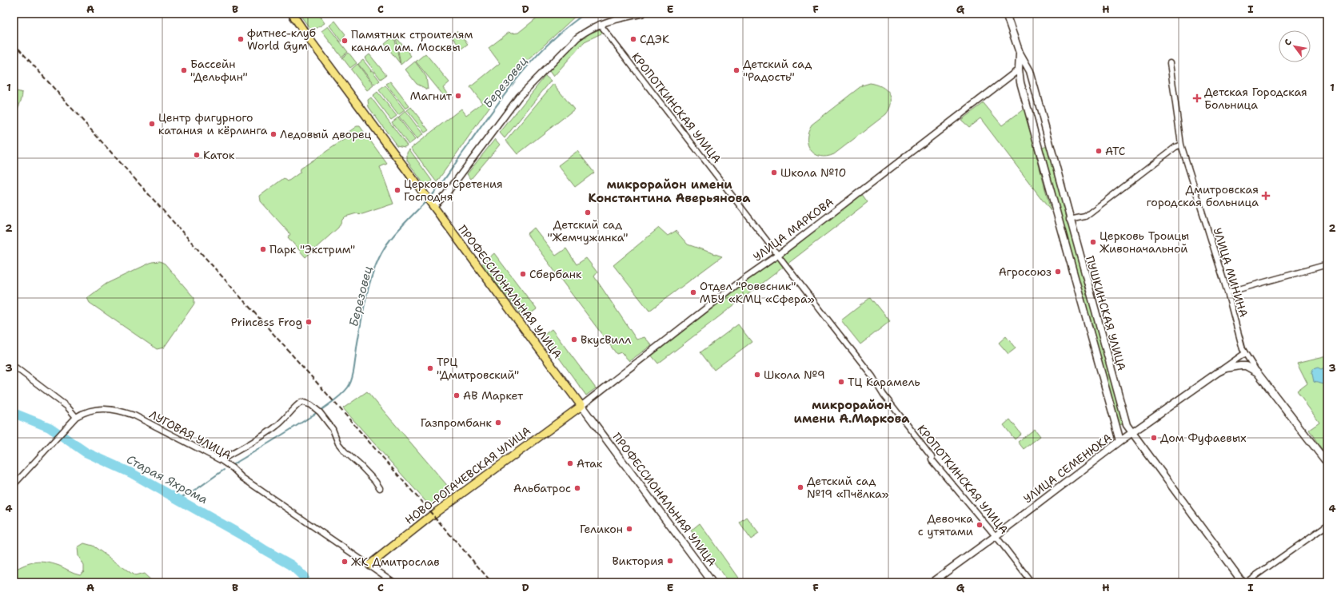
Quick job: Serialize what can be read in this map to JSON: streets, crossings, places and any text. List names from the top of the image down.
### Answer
{
  "streets": {
    "main road": [
      "УЛИЦА МИНИНА",
      "ПРОФЕССИОНАЛЬНАЯ УЛИЦА",
      "ПУШКИНСКАЯ УЛИЦА",
      "УЛИЦА СЕМЕНЮКА",
      "НОВО-РОГАЧЕВСКАЯ УЛИЦА"
    ],
    "street": ["КРОПОТКИНСКАЯ УЛИЦА", "УЛИЦА МАРКОВА", "ЛУГОВАЯ УЛИЦА"]
  },
  "crossings": [
    ["КРОПОТКИНСКАЯ УЛИЦА", "УЛИЦА МАРКОВА"],
    ["КРОПОТКИНСКАЯ УЛИЦА", "УЛИЦА СЕМЕНЮКА"],
    ["УЛИЦА МАРКОВА", "ПРОФЕССИОНАЛЬНАЯ УЛИЦА"],
    ["УЛИЦА МАРКОВА", "ПУШКИНСКАЯ УЛИЦА"],
    ["УЛИЦА МАРКОВА", "НОВО-РОГАЧЕВСКАЯ УЛИЦА"],
    ["УЛИЦА МИНИНА", "УЛИЦА СЕМЕНЮКА"],
    ["ПРОФЕССИОНАЛЬНАЯ УЛИЦА", "НОВО-РОГАЧЕВСКАЯ УЛИЦА"],
    ["ПУШКИНСКАЯ УЛИЦА", "УЛИЦА СЕМЕНЮКА"],
    ["ЛУГОВАЯ УЛИЦА", "НОВО-РОГАЧЕВСКАЯ УЛИЦА"]
  ],
  "districts": ["микрорайон имени Константина Аверьянова", "микрорайон имени А.Маркова"],
  "water": ["Березовец", "Старая Яхрома"],
  "places": {
    "other": [
      "фитнес-клуб World Gym",
      "СДЭК",
      "Памятник строителям канала им. Москвы",
      "Бассейн \"Дельфин\"",
      "Детский сад \"Радость\"",
      "Магнит",
      "Центр фигурного катания и кёрлинга",
      "Ледовый дворец",
      "АТС",
      "Каток",
      "Школа №10",
      "Церковь Сретения Господня",
      "Детский сад \"Жемчужинка\"",
      "Церковь Троицы Живоначальной",
      "Парк \"Экстрим\"",
      "Агросоюз",
      "Сбербанк",
      "Отдел \"Ровесник\" МБУ «КМЦ «Сфера»",
      "Princess Frog",
      "ВкусВилл",
      "ТРЦ \"Дмитровский\"",
      "Школа №9",
      "ТЦ Карамель",
      "АВ Маркет",
      "Газпромбанк",
      "Дом Фуфаевых",
      "Атак",
      "Детский сад №19 «Пчёлка»",
      "Альбатрос",
      "Девочка с утятами",
      "Геликон",
      "Виктория",
      "ЖК Дмитрослав"
    ],
    "health": ["Детская Городская Больница", "Дмитровская городская больница"]
  },
  "north": "top left",
  "grid": {
    "columns": [
      "A",
      "B",
      "C",
      "D",
      "E",
      "F",
      "G",
      "H",
      "I"
    ],
    "rows": [
      "1",
      "2",
      "3",
      "4"
    ]
  }
}
